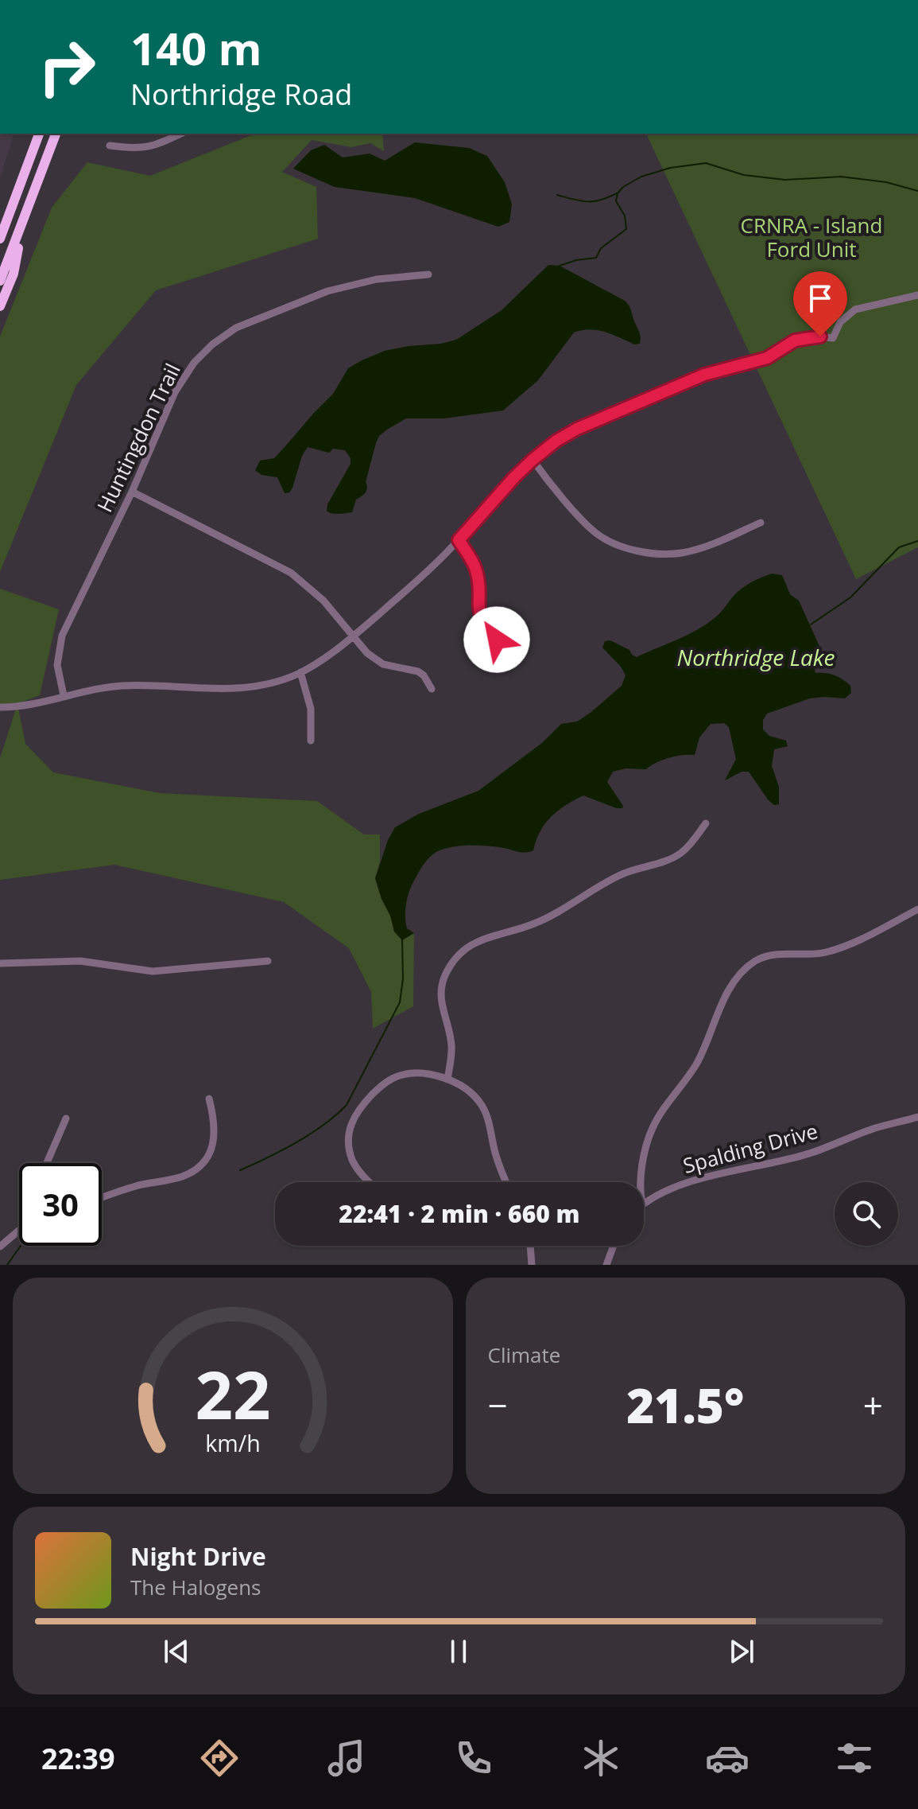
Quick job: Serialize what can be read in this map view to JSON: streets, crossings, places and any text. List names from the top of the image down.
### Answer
{
  "streets": {
    "street": ["Huntingdon Trail", "Spalding Drive"]
  },
  "water": ["Northridge Lake"],
  "parks": ["CRNRA - Island Ford Unit"],
  "page": {
    "turn": ["140 m", "Northridge Road"],
    "limit": "30",
    "trip": "22:41 · 2 min · 660 m",
    "tile": "Climate",
    "heat": ["−", "21.5°", "+"],
    "song": ["Night Drive", "The Halogens"],
    "tabs": "22:39",
    "gauge": ["22", "km/h"]
  }
}
